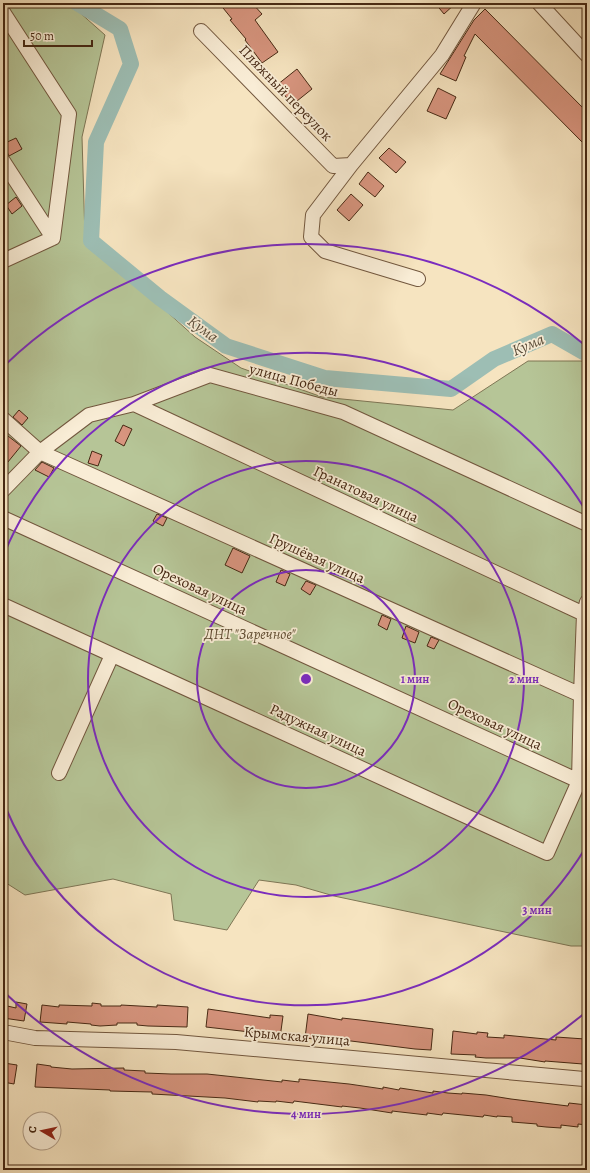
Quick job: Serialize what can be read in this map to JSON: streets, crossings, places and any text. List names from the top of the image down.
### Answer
{
  "streets": {
    "street": [
      "Пляжный переулок",
      "улица Победы",
      "Гранатовая улица",
      "Грушёвая улица",
      "Ореховая улица",
      "Радужная улица",
      "Крымская улица"
    ]
  },
  "crossings": [
    ["улица Победы", "Гранатовая улица"],
    ["улица Победы", "Грушёвая улица"],
    ["Ореховая улица", "Радужная улица"]
  ],
  "water": ["Кума"],
  "parks": ["ДНТ \"Заречное\""],
  "scale_bar": "50 m",
  "north": "left",
  "rings": [
    "1 мин",
    "2 мин",
    "3 мин",
    "4 мин"
  ]
}
